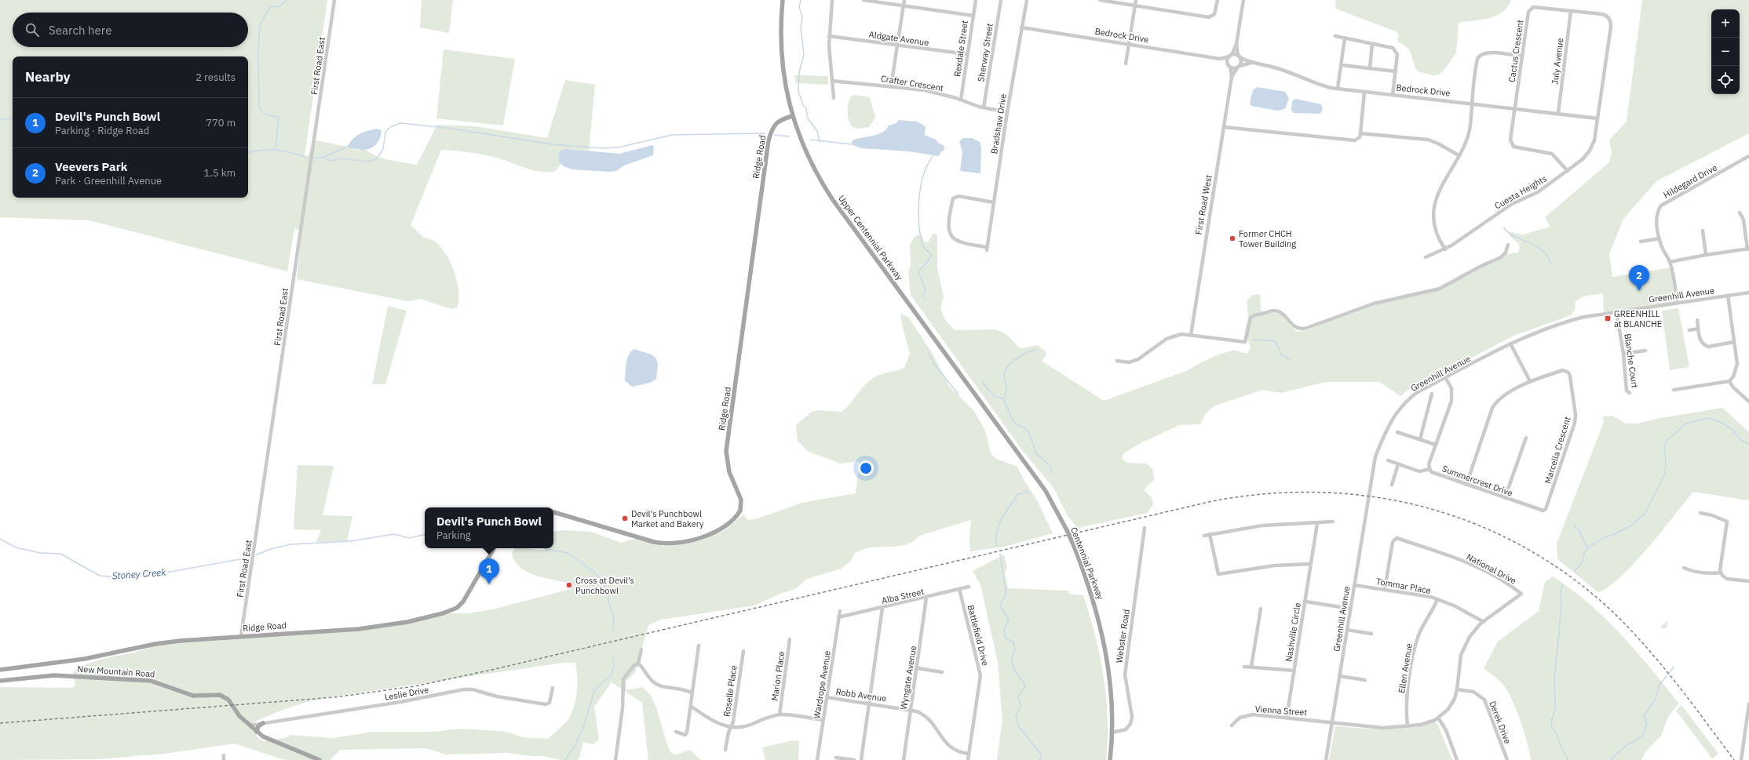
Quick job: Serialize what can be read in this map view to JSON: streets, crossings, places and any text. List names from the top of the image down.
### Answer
{
  "streets": {
    "main road": [
      "Ridge Road",
      "Upper Centennial Parkway",
      "Centennial Parkway",
      "New Mountain Road"
    ],
    "street": [
      "Bedrock Drive",
      "Aldgate Avenue",
      "Rexdale Street",
      "Cactus Crescent",
      "Sherway Street",
      "July Avenue",
      "First Road East",
      "Crafter Crescent",
      "Bradshaw Drive",
      "Hildegard Drive",
      "Cuesta Heights",
      "First Road West",
      "Greenhill Avenue",
      "Blanche Court",
      "Marcella Crescent",
      "Summercrest Drive",
      "National Drive",
      "Tommar Place",
      "Alba Street",
      "Nashville Circle",
      "Battlefield Drive",
      "Webster Road",
      "Ellen Avenue",
      "Marion Place",
      "Wyngate Avenue",
      "Wardrope Avenue",
      "Roselle Place",
      "Leslie Drive",
      "Robb Avenue",
      "Vienna Street",
      "Derek Drive"
    ]
  },
  "crossings": [
    ["Bedrock Drive", "Cactus Crescent"],
    ["Bedrock Drive", "July Avenue"],
    ["Bedrock Drive", "Bradshaw Drive"],
    ["Bedrock Drive", "Cuesta Heights"],
    ["Bedrock Drive", "First Road West"],
    ["Aldgate Avenue", "Rexdale Street"],
    ["Rexdale Street", "Crafter Crescent"],
    ["Cactus Crescent", "July Avenue"],
    ["Cactus Crescent", "Cuesta Heights"],
    ["Sherway Street", "Crafter Crescent"],
    ["First Road East", "Ridge Road"],
    ["Crafter Crescent", "Bradshaw Drive"],
    ["Ridge Road", "Upper Centennial Parkway"],
    ["Hildegard Drive", "Greenhill Avenue"],
    ["Upper Centennial Parkway", "Centennial Parkway"],
    ["Greenhill Avenue", "Blanche Court"],
    ["Greenhill Avenue", "Summercrest Drive"],
    ["Greenhill Avenue", "National Drive"],
    ["Greenhill Avenue", "Tommar Place"],
    ["Greenhill Avenue", "Vienna Street"],
    ["Marcella Crescent", "Summercrest Drive"],
    ["Centennial Parkway", "Webster Road"],
    ["National Drive", "Tommar Place"],
    ["National Drive", "Ellen Avenue"],
    ["National Drive", "Vienna Street"],
    ["National Drive", "Derek Drive"],
    ["Tommar Place", "Ellen Avenue"],
    ["Alba Street", "Battlefield Drive"],
    ["Alba Street", "Wyngate Avenue"],
    ["Alba Street", "Wardrope Avenue"],
    ["Battlefield Drive", "Robb Avenue"],
    ["New Mountain Road", "Leslie Drive"],
    ["Wyngate Avenue", "Robb Avenue"],
    ["Wardrope Avenue", "Robb Avenue"]
  ],
  "water": ["Stoney Creek"],
  "places": {
    "other": ["Former CHCH Tower Building", "Devil's Punchbowl Market and Bakery", "Cross at Devil’s Punchbowl"],
    "transit": ["GREENHILL at BLANCHE"]
  },
  "page": {
    "map_buttons": ["+", "−"],
    "search": "Search here",
    "heading": ["Nearby", "2 results"],
    "list": [
      {
        "mark": "1",
        "name": "Devil's Punch Bowl",
        "note": "Parking · Ridge Road",
        "value": "770 m"
      },
      {
        "mark": "2",
        "name": "Veevers Park",
        "note": "Park · Greenhill Avenue",
        "value": "1.5 km"
      }
    ],
    "pins": ["2", "1"],
    "popup": ["Devil's Punch Bowl", "Parking"]
  }
}
